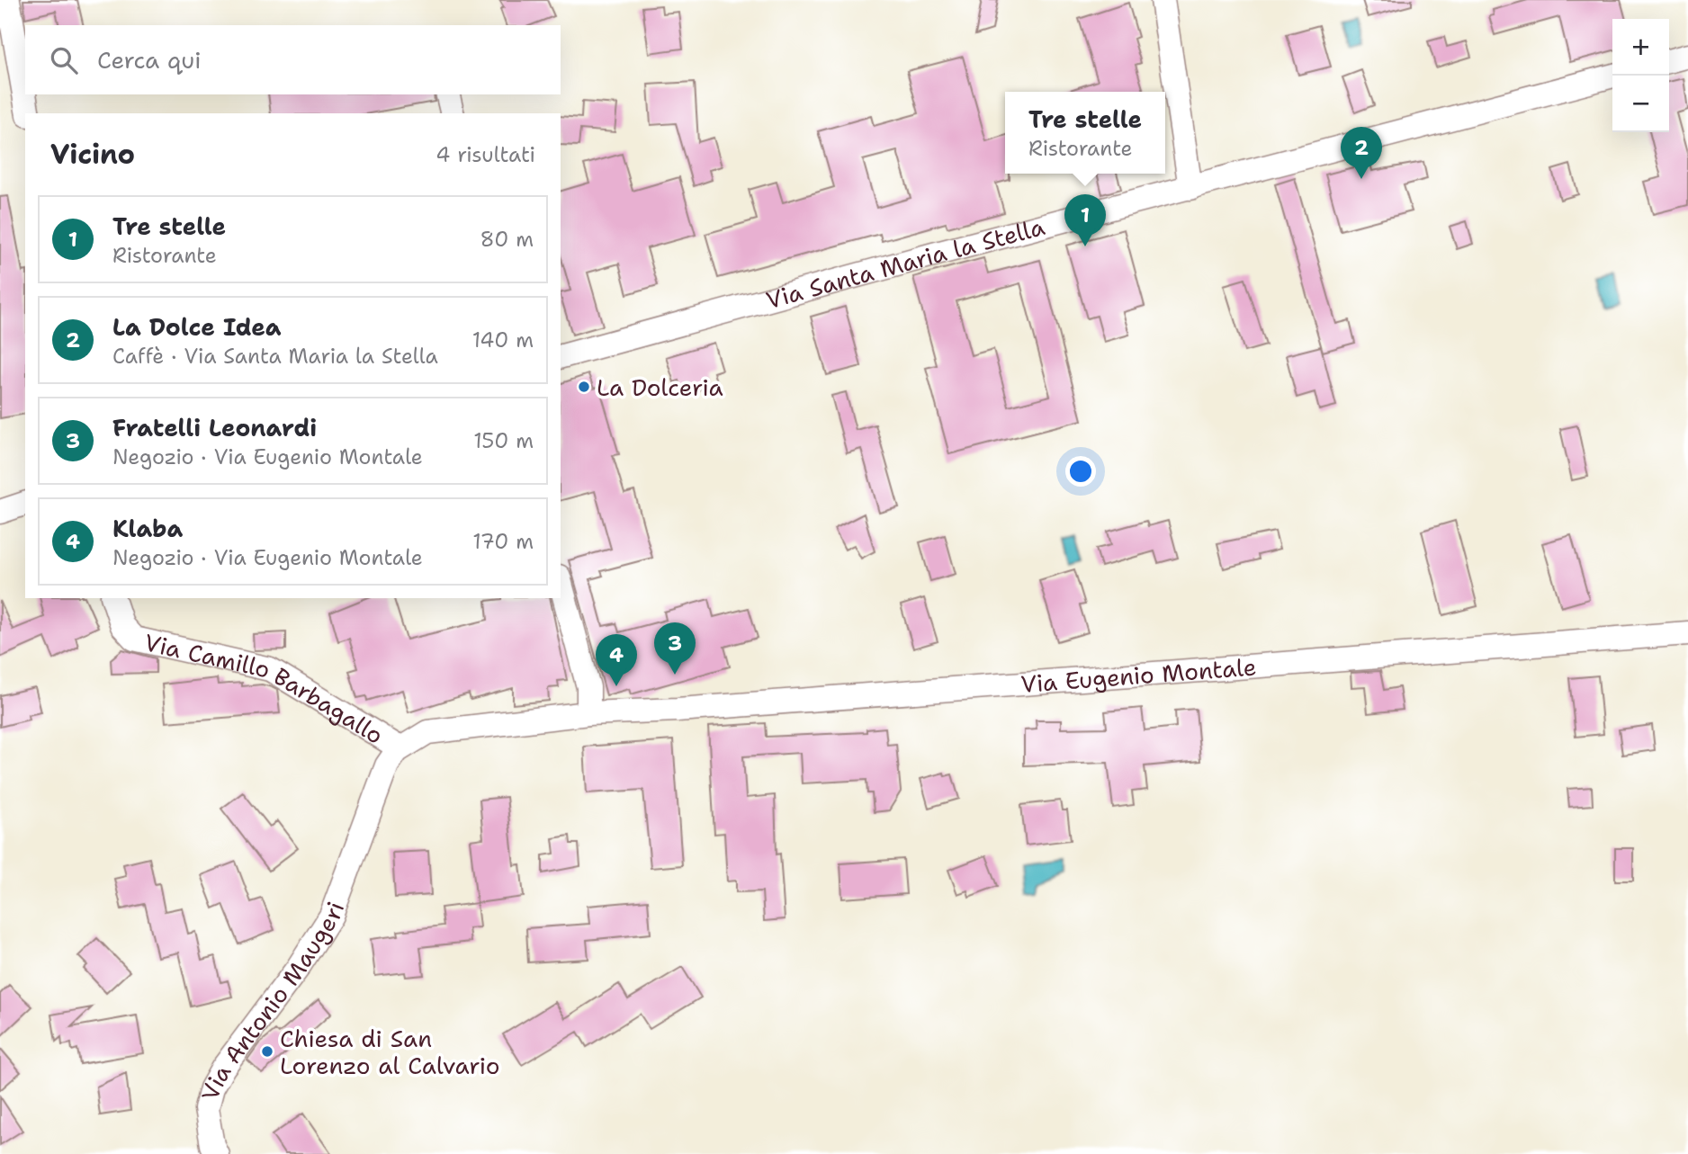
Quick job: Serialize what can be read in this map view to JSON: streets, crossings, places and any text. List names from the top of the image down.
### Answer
{
  "streets": {
    "street": [
      "Via Santa Maria la Stella",
      "Via Eugenio Montale",
      "Via Camillo Barbagallo",
      "Via Antonio Maugeri"
    ]
  },
  "crossings": [
    ["Via Camillo Barbagallo", "Via Antonio Maugeri"]
  ],
  "places": ["La Dolceria", "Chiesa di San Lorenzo al Calvario"],
  "page": {
    "map_buttons": ["+", "−"],
    "search": "Cerca qui",
    "popup": ["Tre stelle", "Ristorante"],
    "heading": ["Vicino", "4 risultati"],
    "pins": [
      "2",
      "1",
      "3",
      "4"
    ],
    "list": [
      {
        "mark": "1",
        "name": "Tre stelle",
        "note": "Ristorante",
        "value": "80 m"
      },
      {
        "mark": "2",
        "name": "La Dolce Idea",
        "note": "Caffè · Via Santa Maria la Stella",
        "value": "140 m"
      },
      {
        "mark": "3",
        "name": "Fratelli Leonardi",
        "note": "Negozio · Via Eugenio Montale",
        "value": "150 m"
      },
      {
        "mark": "4",
        "name": "Klaba",
        "note": "Negozio · Via Eugenio Montale",
        "value": "170 m"
      }
    ]
  }
}
